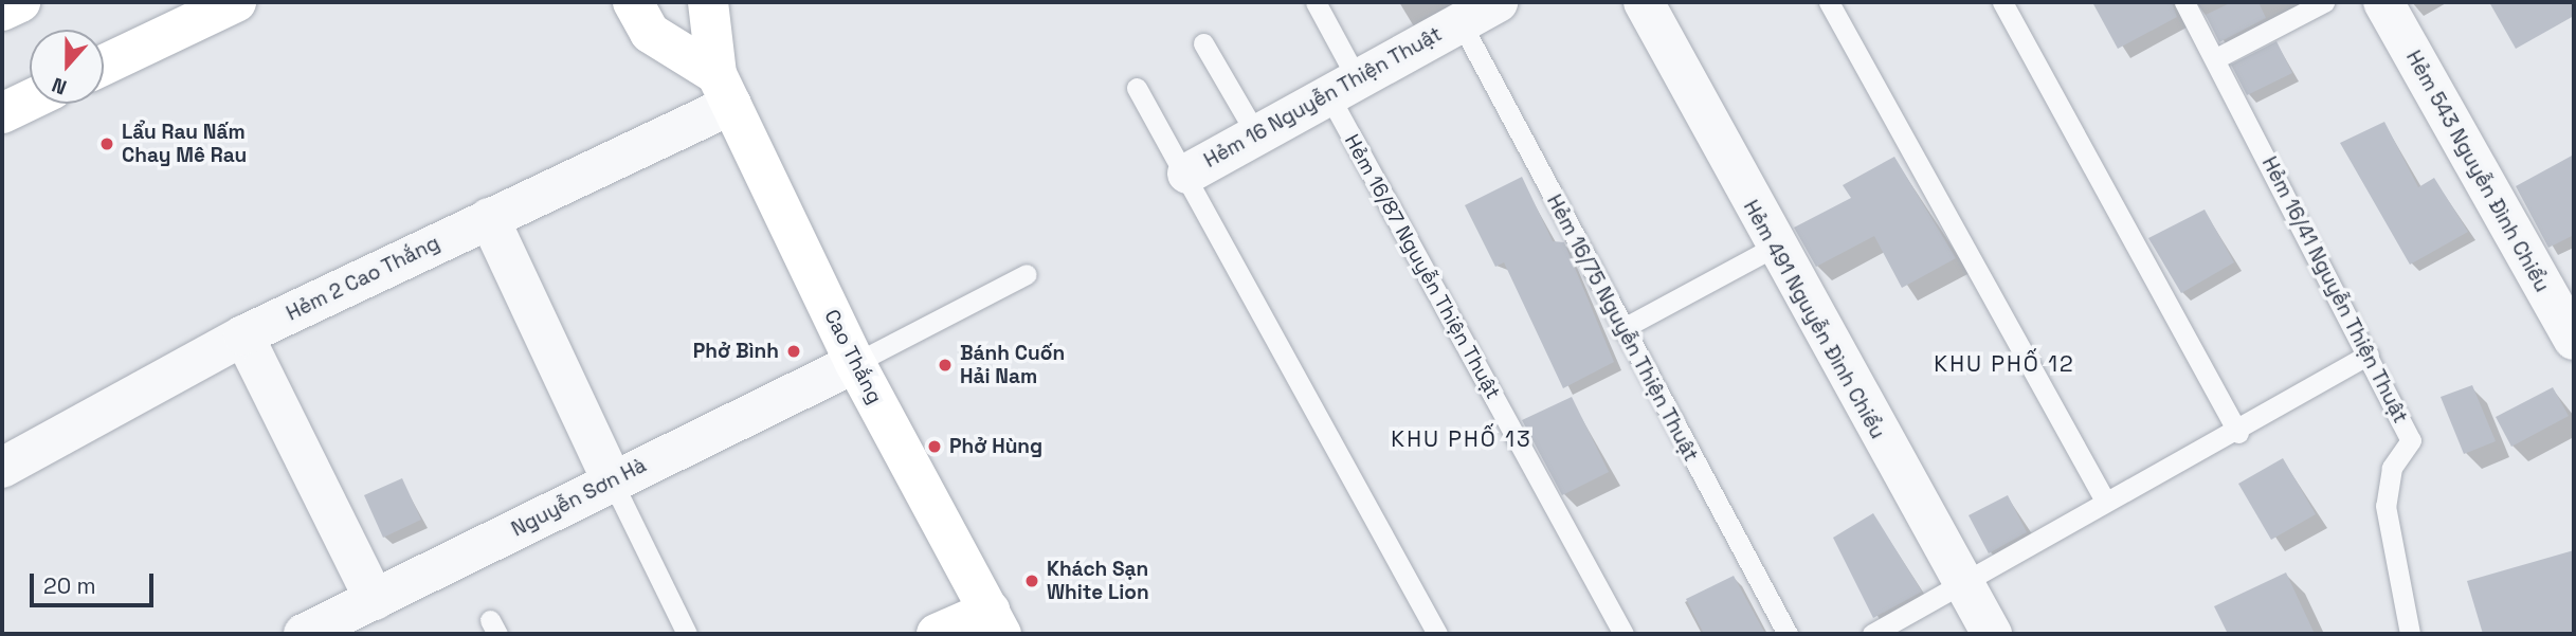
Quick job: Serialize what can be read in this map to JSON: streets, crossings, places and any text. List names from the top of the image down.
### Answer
{
  "streets": {
    "main road": ["Cao Thắng"],
    "street": [
      "Hẻm 16 Nguyễn Thiện Thuật",
      "Hẻm 543 Nguyễn Ðình Chiểu",
      "Hẻm 2 Cao Thắng",
      "Hẻm 491 Nguyễn Ðình Chiểu",
      "Nguyễn Sơn Hà"
    ],
    "lane": ["Hẻm 16/87 Nguyễn Thiện Thuật", "Hẻm 16/41 Nguyễn Thiện Thuật", "Hẻm 16/75 Nguyễn Thiện Thuật"]
  },
  "crossings": [
    ["Hẻm 16 Nguyễn Thiện Thuật", "Hẻm 16/87 Nguyễn Thiện Thuật"],
    ["Hẻm 16 Nguyễn Thiện Thuật", "Hẻm 16/75 Nguyễn Thiện Thuật"],
    ["Hẻm 2 Cao Thắng", "Cao Thắng"],
    ["Cao Thắng", "Nguyễn Sơn Hà"]
  ],
  "districts": ["KHU PHỐ 12", "KHU PHỐ 13"],
  "places": [
    "Lẩu Rau Nấm Chay Mê Rau",
    "Phở Bình",
    "Bánh Cuốn Hải Nam",
    "Phở Hùng",
    "Khách Sạn White Lion"
  ],
  "scale_bar": "20 m",
  "north": "bottom"
}
